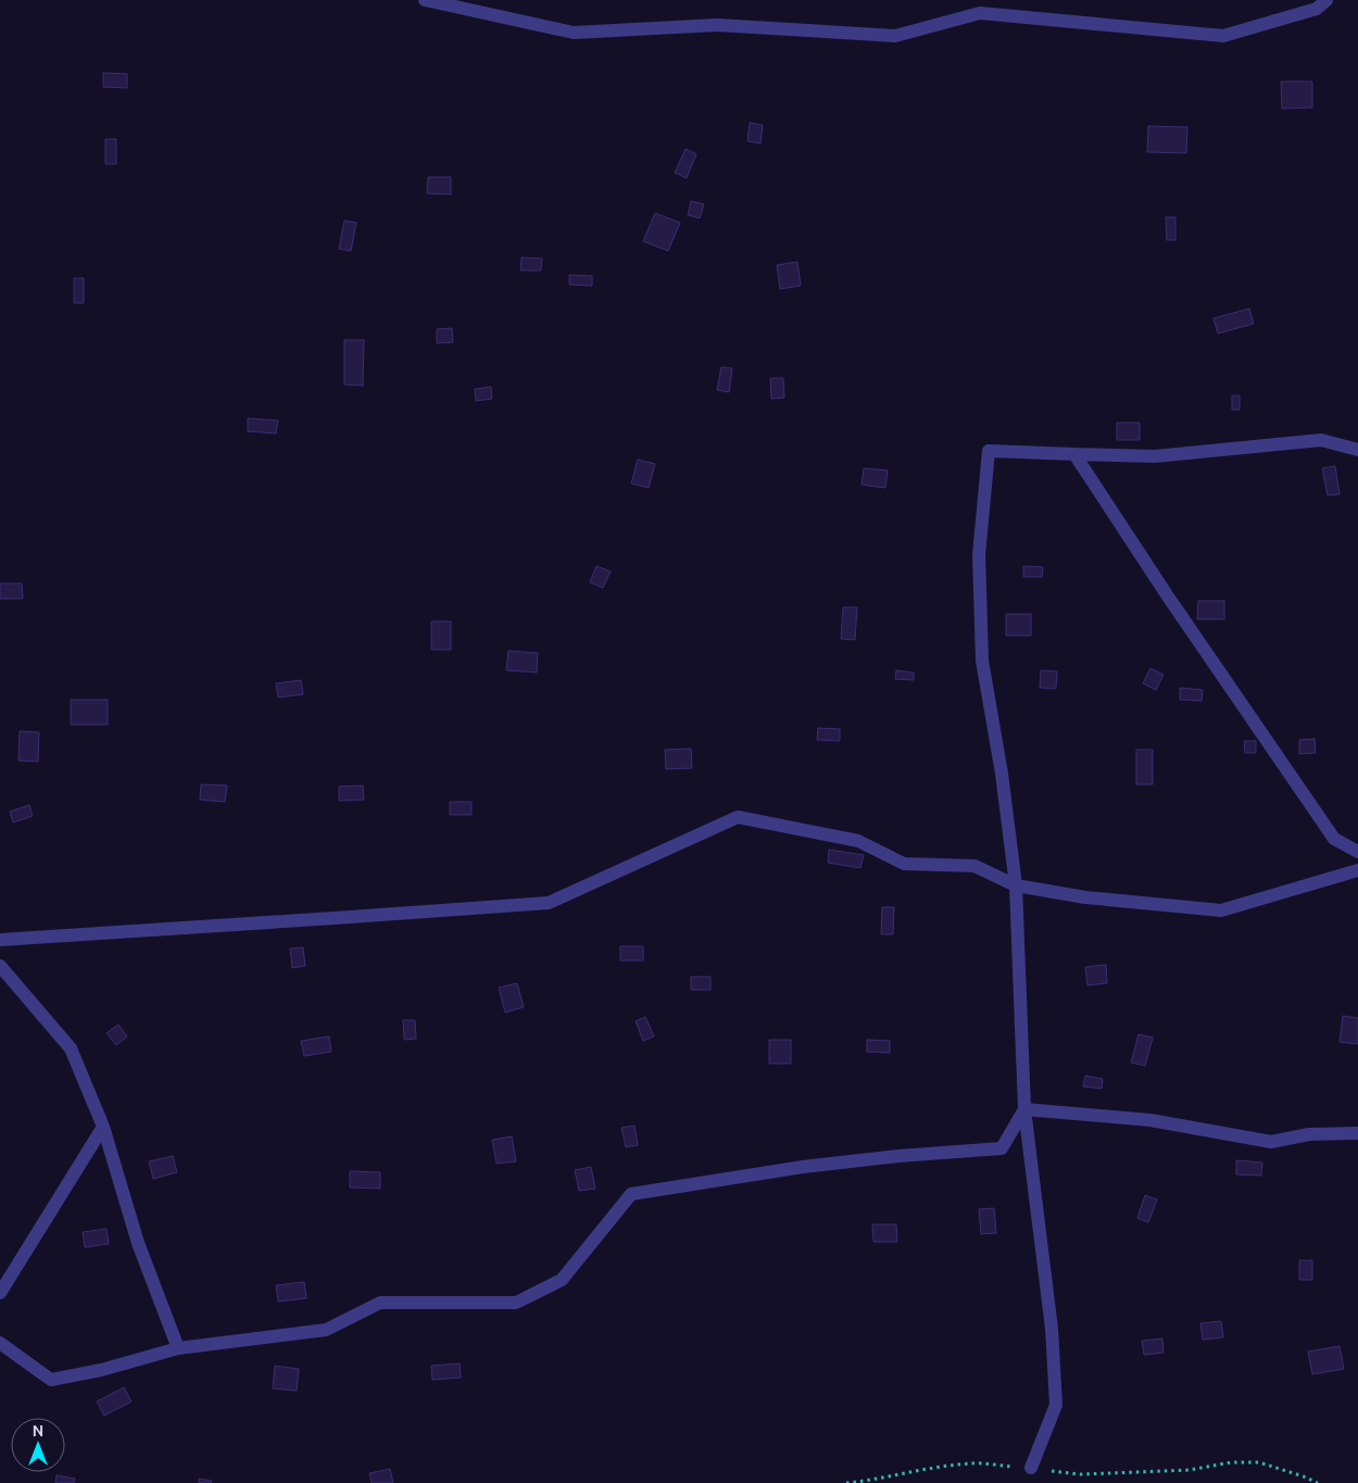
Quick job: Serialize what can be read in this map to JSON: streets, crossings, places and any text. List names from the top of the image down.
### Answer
{
  "north": "top"
}
